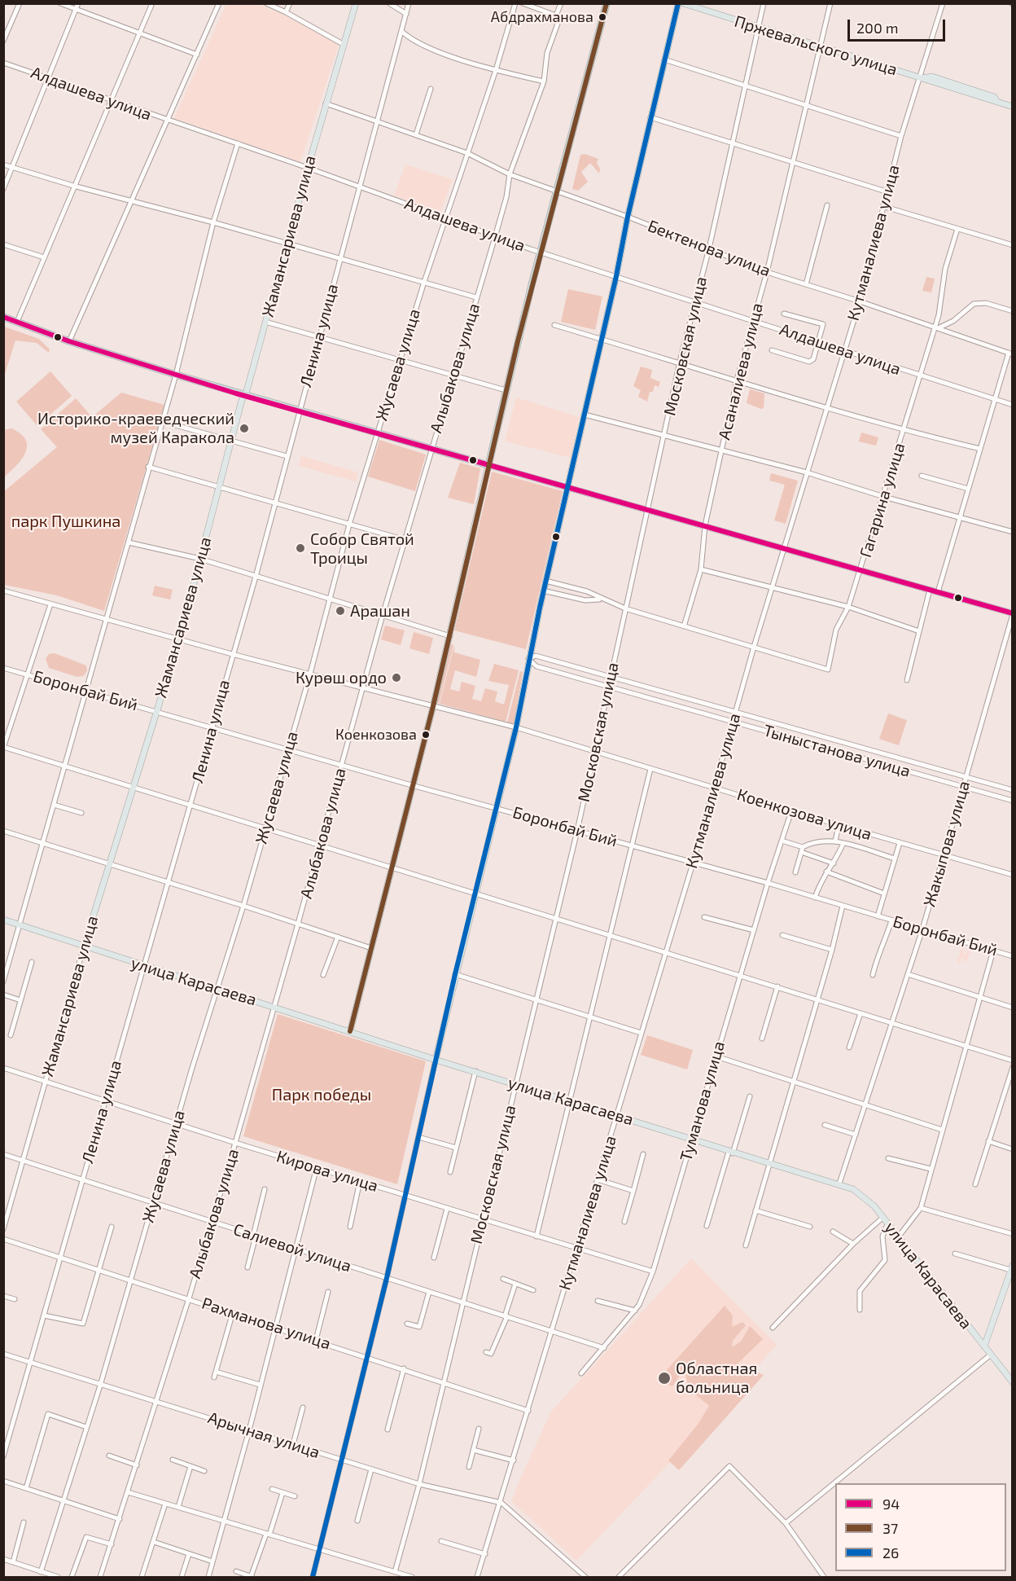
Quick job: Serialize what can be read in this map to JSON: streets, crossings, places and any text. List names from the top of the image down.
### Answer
{
  "streets": {
    "main road": ["Пржевальского улица", "Жамансариева улица", "улица Карасаева"],
    "street": [
      "Алдашева улица",
      "Кутманалиева улица",
      "Бектенова улица",
      "Ленина улица",
      "Московская улица",
      "Жусаева улица",
      "Алыбакова улица",
      "Асаналиева улица",
      "Гагарина улица",
      "Боронбай Бий",
      "Тыныстанова улица",
      "Коенкозова улица",
      "Жакыпова улица",
      "Туманова улица",
      "Кирова улица",
      "Салиевой улица",
      "Рахманова улица",
      "Арычная улица"
    ]
  },
  "crossings": [
    ["Пржевальского улица", "Кутманалиева улица"],
    ["Пржевальского улица", "Московская улица"],
    ["Пржевальского улица", "Асаналиева улица"],
    ["Алдашева улица", "Жамансариева улица"],
    ["Алдашева улица", "Кутманалиева улица"],
    ["Алдашева улица", "Ленина улица"],
    ["Алдашева улица", "Московская улица"],
    ["Алдашева улица", "Жусаева улица"],
    ["Алдашева улица", "Алыбакова улица"],
    ["Алдашева улица", "Асаналиева улица"],
    ["Алдашева улица", "Гагарина улица"],
    ["Жамансариева улица", "Бектенова улица"],
    ["Жамансариева улица", "Боронбай Бий"],
    ["Жамансариева улица", "Коенкозова улица"],
    ["Жамансариева улица", "улица Карасаева"],
    ["Жамансариева улица", "Кирова улица"],
    ["Жамансариева улица", "Салиевой улица"],
    ["Кутманалиева улица", "Бектенова улица"],
    ["Кутманалиева улица", "Гагарина улица"],
    ["Кутманалиева улица", "Боронбай Бий"],
    ["Кутманалиева улица", "Тыныстанова улица"],
    ["Кутманалиева улица", "Коенкозова улица"],
    ["Кутманалиева улица", "улица Карасаева"],
    ["Кутманалиева улица", "Кирова улица"],
    ["Кутманалиева улица", "Салиевой улица"],
    ["Кутманалиева улица", "Рахманова улица"],
    ["Кутманалиева улица", "Арычная улица"],
    ["Бектенова улица", "Ленина улица"],
    ["Бектенова улица", "Московская улица"],
    ["Бектенова улица", "Жусаева улица"],
    ["Бектенова улица", "Алыбакова улица"],
    ["Бектенова улица", "Асаналиева улица"],
    ["Бектенова улица", "Гагарина улица"],
    ["Ленина улица", "Боронбай Бий"],
    ["Ленина улица", "Коенкозова улица"],
    ["Ленина улица", "улица Карасаева"],
    ["Ленина улица", "Кирова улица"],
    ["Ленина улица", "Салиевой улица"],
    ["Ленина улица", "Рахманова улица"],
    ["Ленина улица", "Арычная улица"],
    ["Московская улица", "Гагарина улица"],
    ["Московская улица", "Боронбай Бий"],
    ["Московская улица", "Тыныстанова улица"],
    ["Московская улица", "Коенкозова улица"],
    ["Московская улица", "улица Карасаева"],
    ["Московская улица", "Кирова улица"],
    ["Московская улица", "Салиевой улица"],
    ["Московская улица", "Рахманова улица"],
    ["Московская улица", "Арычная улица"],
    ["Жусаева улица", "Боронбай Бий"],
    ["Жусаева улица", "Коенкозова улица"],
    ["Жусаева улица", "улица Карасаева"],
    ["Жусаева улица", "Кирова улица"],
    ["Жусаева улица", "Салиевой улица"],
    ["Жусаева улица", "Рахманова улица"],
    ["Жусаева улица", "Арычная улица"],
    ["Алыбакова улица", "Боронбай Бий"],
    ["Алыбакова улица", "Коенкозова улица"],
    ["Алыбакова улица", "улица Карасаева"],
    ["Алыбакова улица", "Кирова улица"],
    ["Алыбакова улица", "Салиевой улица"],
    ["Алыбакова улица", "Рахманова улица"],
    ["Алыбакова улица", "Арычная улица"],
    ["Асаналиева улица", "Гагарина улица"],
    ["Боронбай Бий", "Жакыпова улица"],
    ["Боронбай Бий", "Туманова улица"],
    ["Тыныстанова улица", "Жакыпова улица"],
    ["Коенкозова улица", "Жакыпова улица"],
    ["Коенкозова улица", "Туманова улица"],
    ["Жакыпова улица", "улица Карасаева"],
    ["улица Карасаева", "Туманова улица"],
    ["Туманова улица", "Кирова улица"],
    ["Туманова улица", "Салиевой улица"]
  ],
  "parks": ["парк Пушкина", "Парк победы"],
  "places": [
    "Абдрахманова",
    "Историко-краеведческий музей Каракола",
    "Собор Святой Троицы",
    "Арашан",
    "Курөш ордо",
    "Коенкозова",
    "Областная больница"
  ],
  "lines": ["transit line 37", "transit line 26", "transit line 94"],
  "legend": ["94", "37", "26"],
  "scale_bar": "200 m"
}
